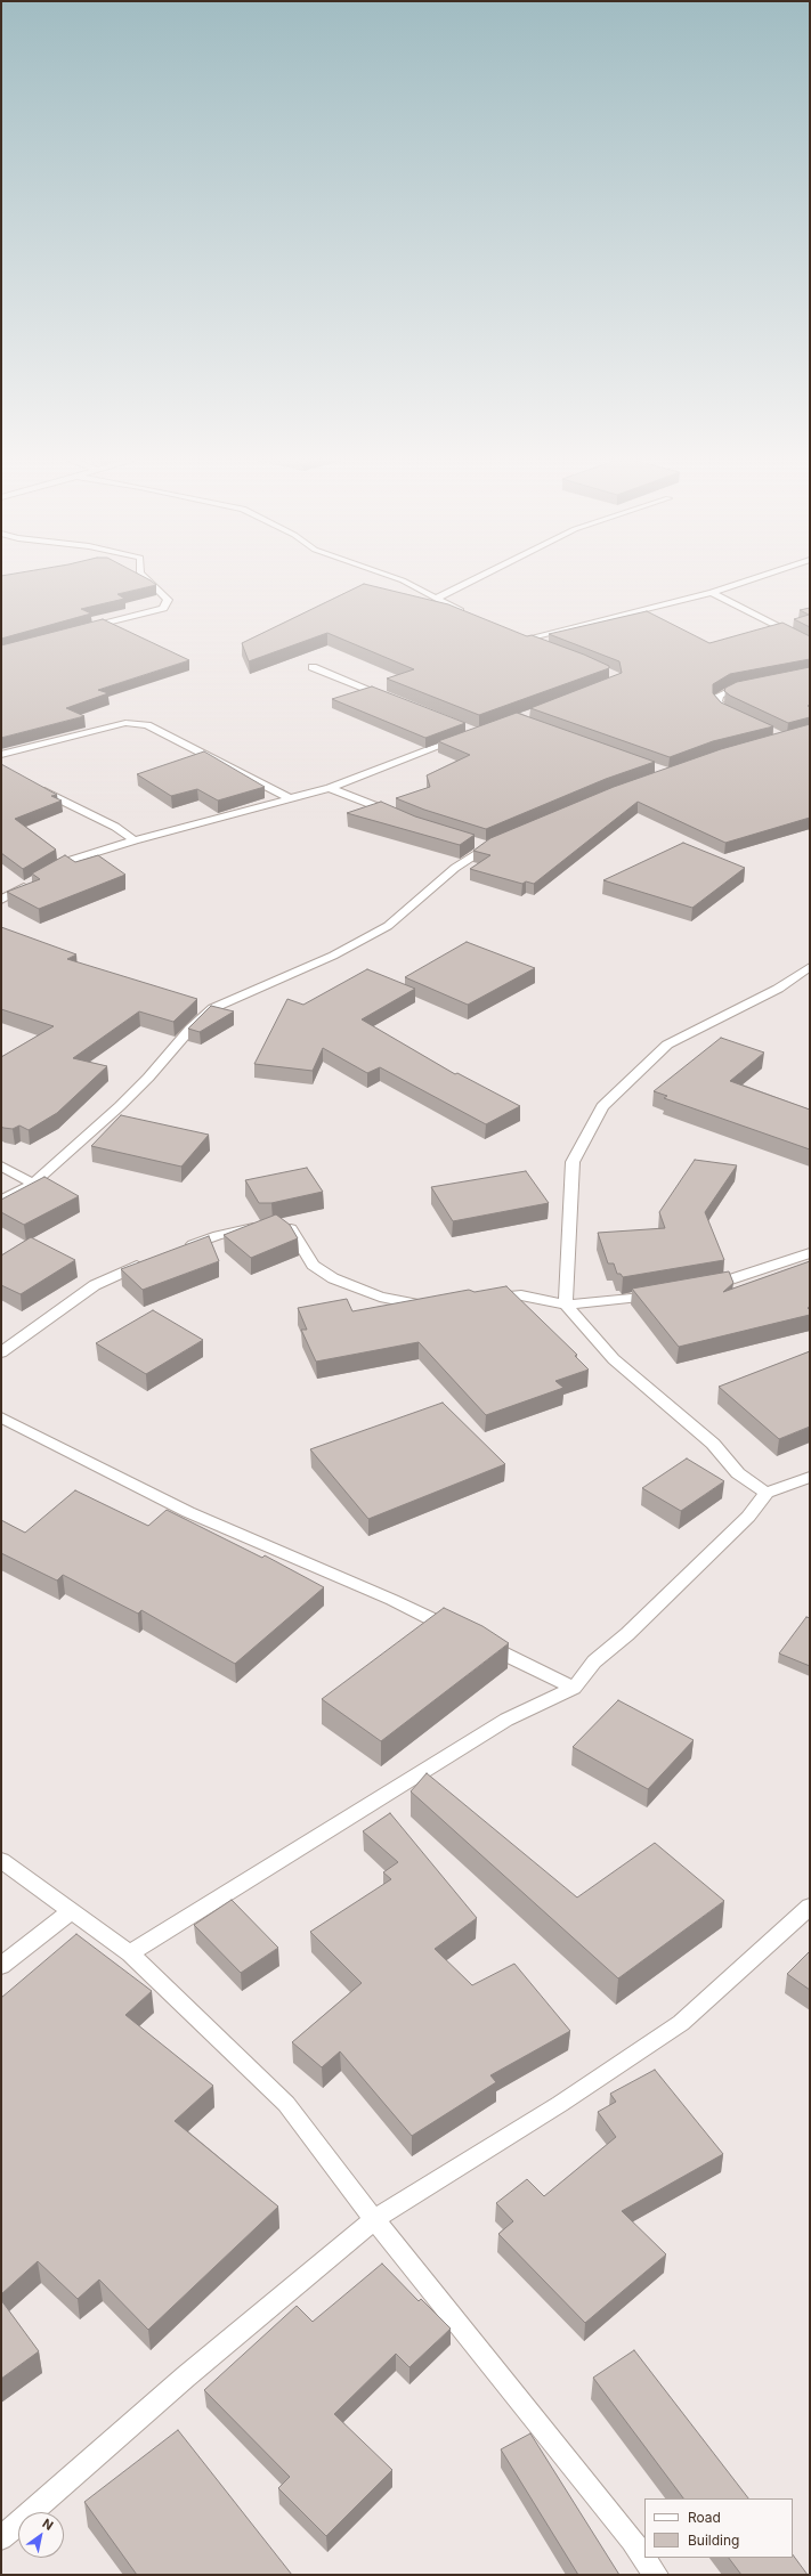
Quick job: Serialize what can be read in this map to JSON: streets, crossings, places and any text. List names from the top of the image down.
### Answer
{
  "legend": ["Road", "Building"],
  "north": "top right"
}
